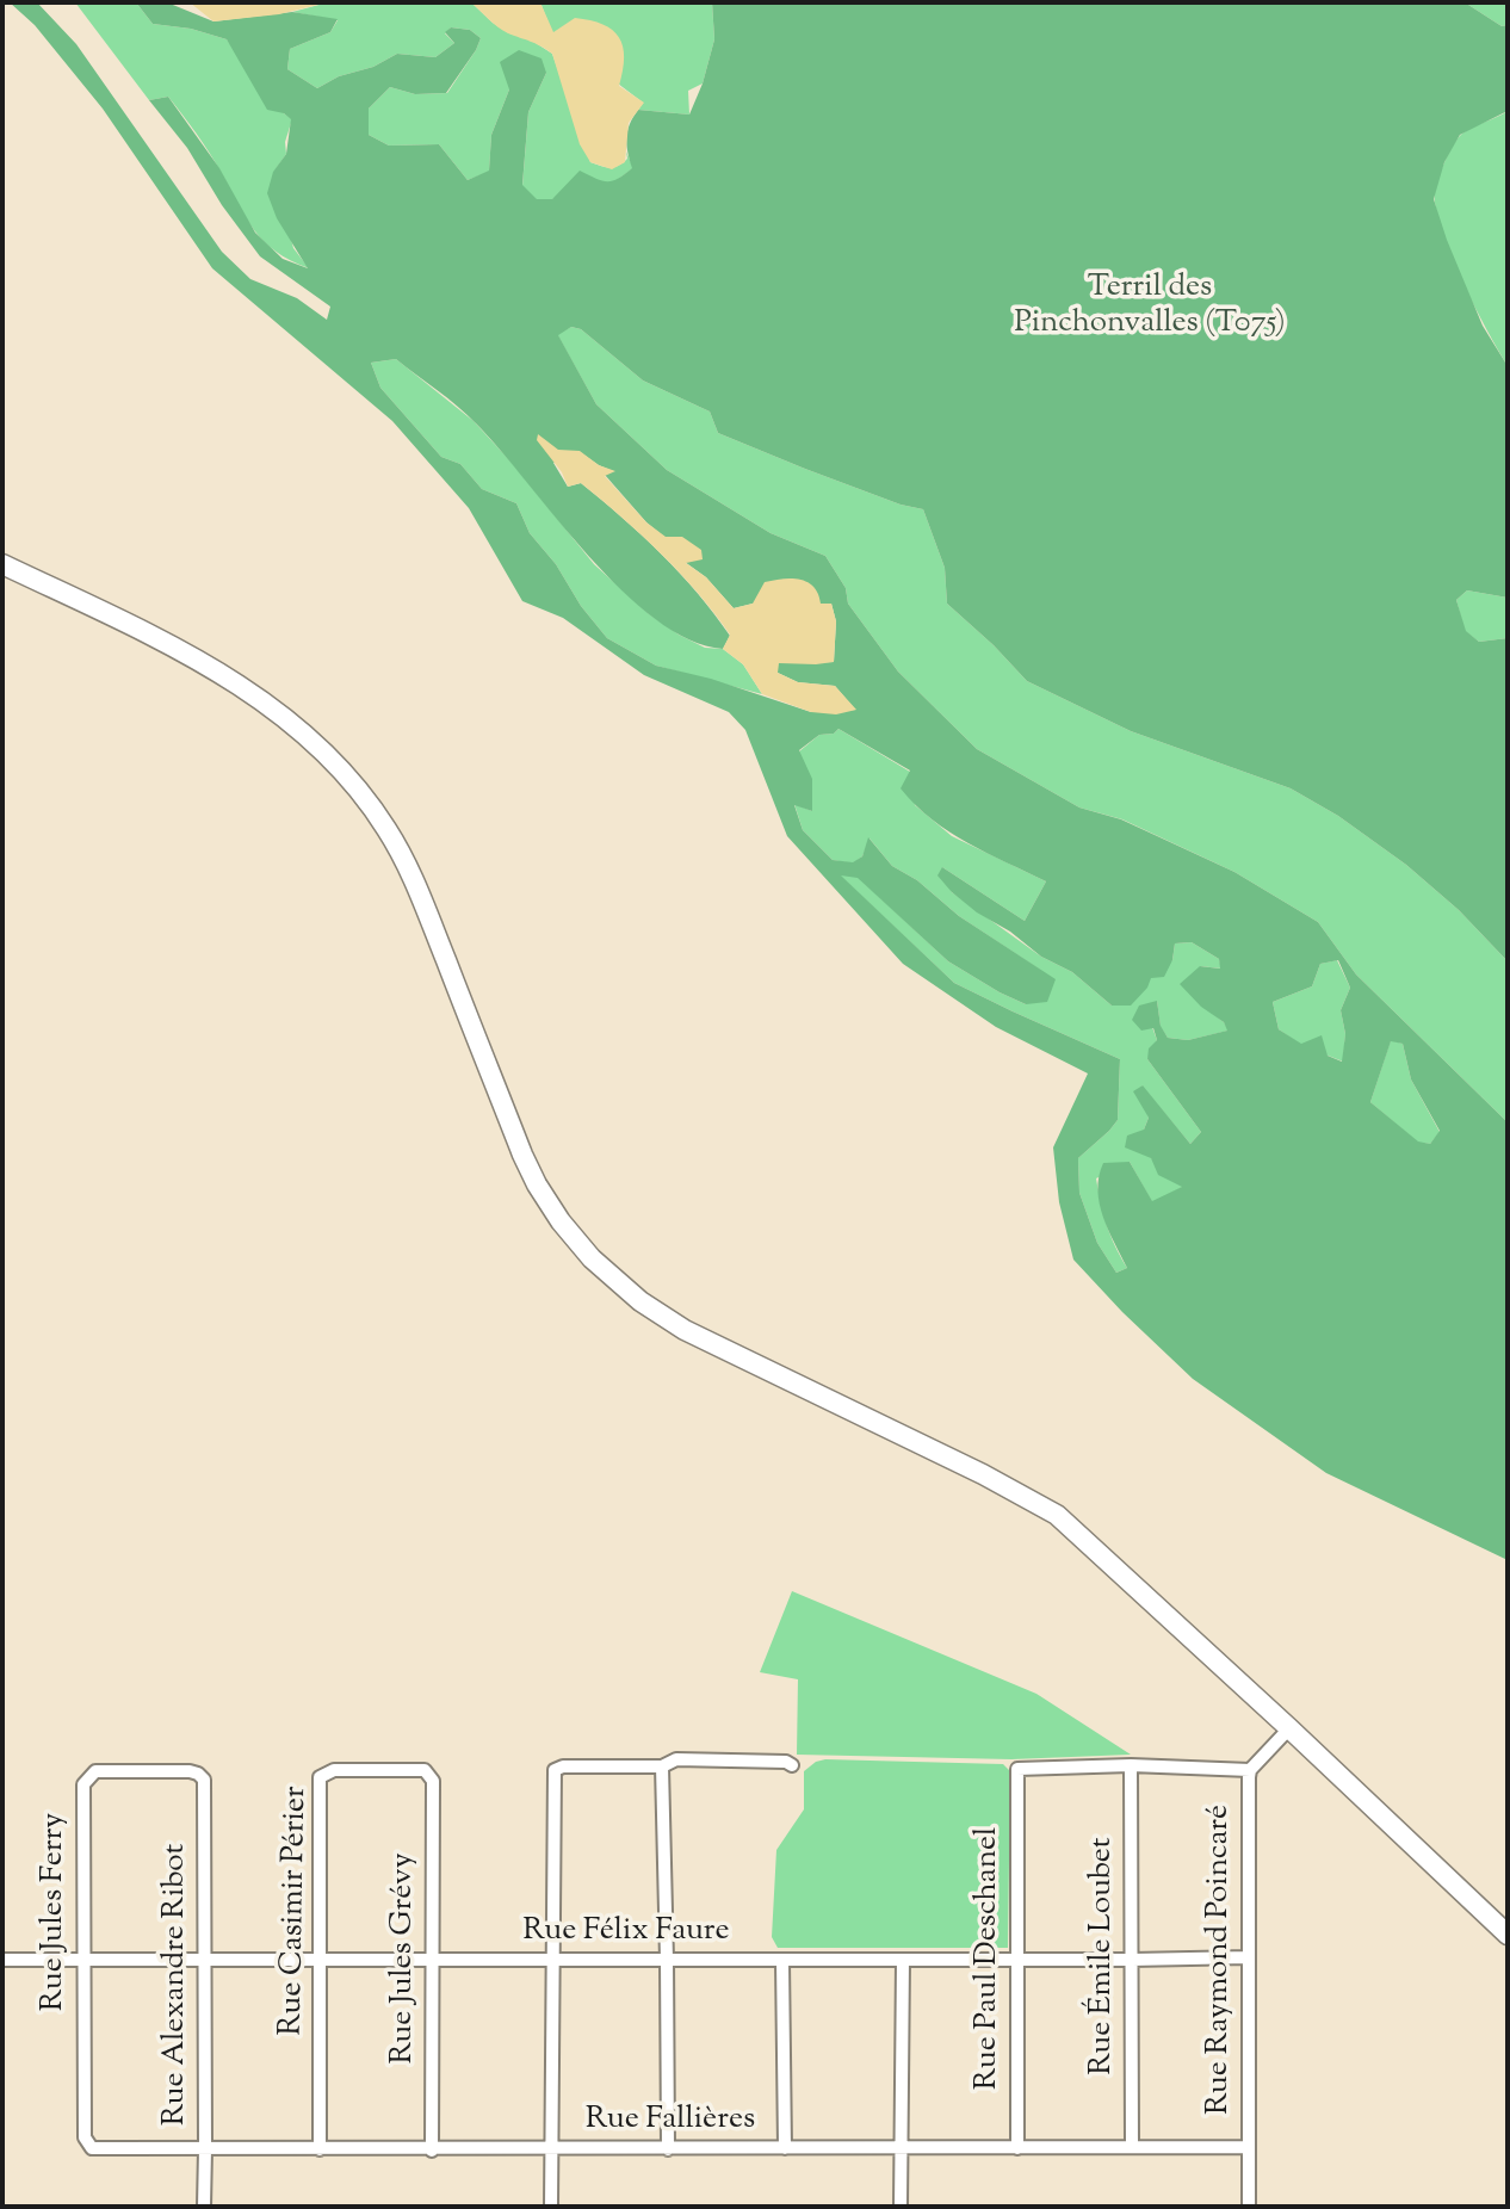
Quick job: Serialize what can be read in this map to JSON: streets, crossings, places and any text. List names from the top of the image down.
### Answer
{
  "streets": {
    "street": [
      "Rue Casimir Périer",
      "Rue Jules Ferry",
      "Rue Félix Faure",
      "Rue Émile Loubet",
      "Rue Jules Grévy",
      "Rue Paul Deschanel",
      "Rue Raymond Poincaré",
      "Rue Alexandre Ribot",
      "Rue Fallières"
    ]
  },
  "crossings": [
    ["Rue Casimir Périer", "Rue Félix Faure"],
    ["Rue Casimir Périer", "Rue Jules Grévy"],
    ["Rue Casimir Périer", "Rue Fallières"],
    ["Rue Jules Ferry", "Rue Félix Faure"],
    ["Rue Jules Ferry", "Rue Alexandre Ribot"],
    ["Rue Jules Ferry", "Rue Fallières"],
    ["Rue Félix Faure", "Rue Émile Loubet"],
    ["Rue Félix Faure", "Rue Jules Grévy"],
    ["Rue Félix Faure", "Rue Paul Deschanel"],
    ["Rue Félix Faure", "Rue Raymond Poincaré"],
    ["Rue Félix Faure", "Rue Alexandre Ribot"],
    ["Rue Émile Loubet", "Rue Paul Deschanel"],
    ["Rue Émile Loubet", "Rue Fallières"],
    ["Rue Jules Grévy", "Rue Fallières"],
    ["Rue Paul Deschanel", "Rue Fallières"],
    ["Rue Raymond Poincaré", "Rue Fallières"],
    ["Rue Alexandre Ribot", "Rue Fallières"]
  ],
  "parks": ["Terril des Pinchonvalles (T075)"]
}
